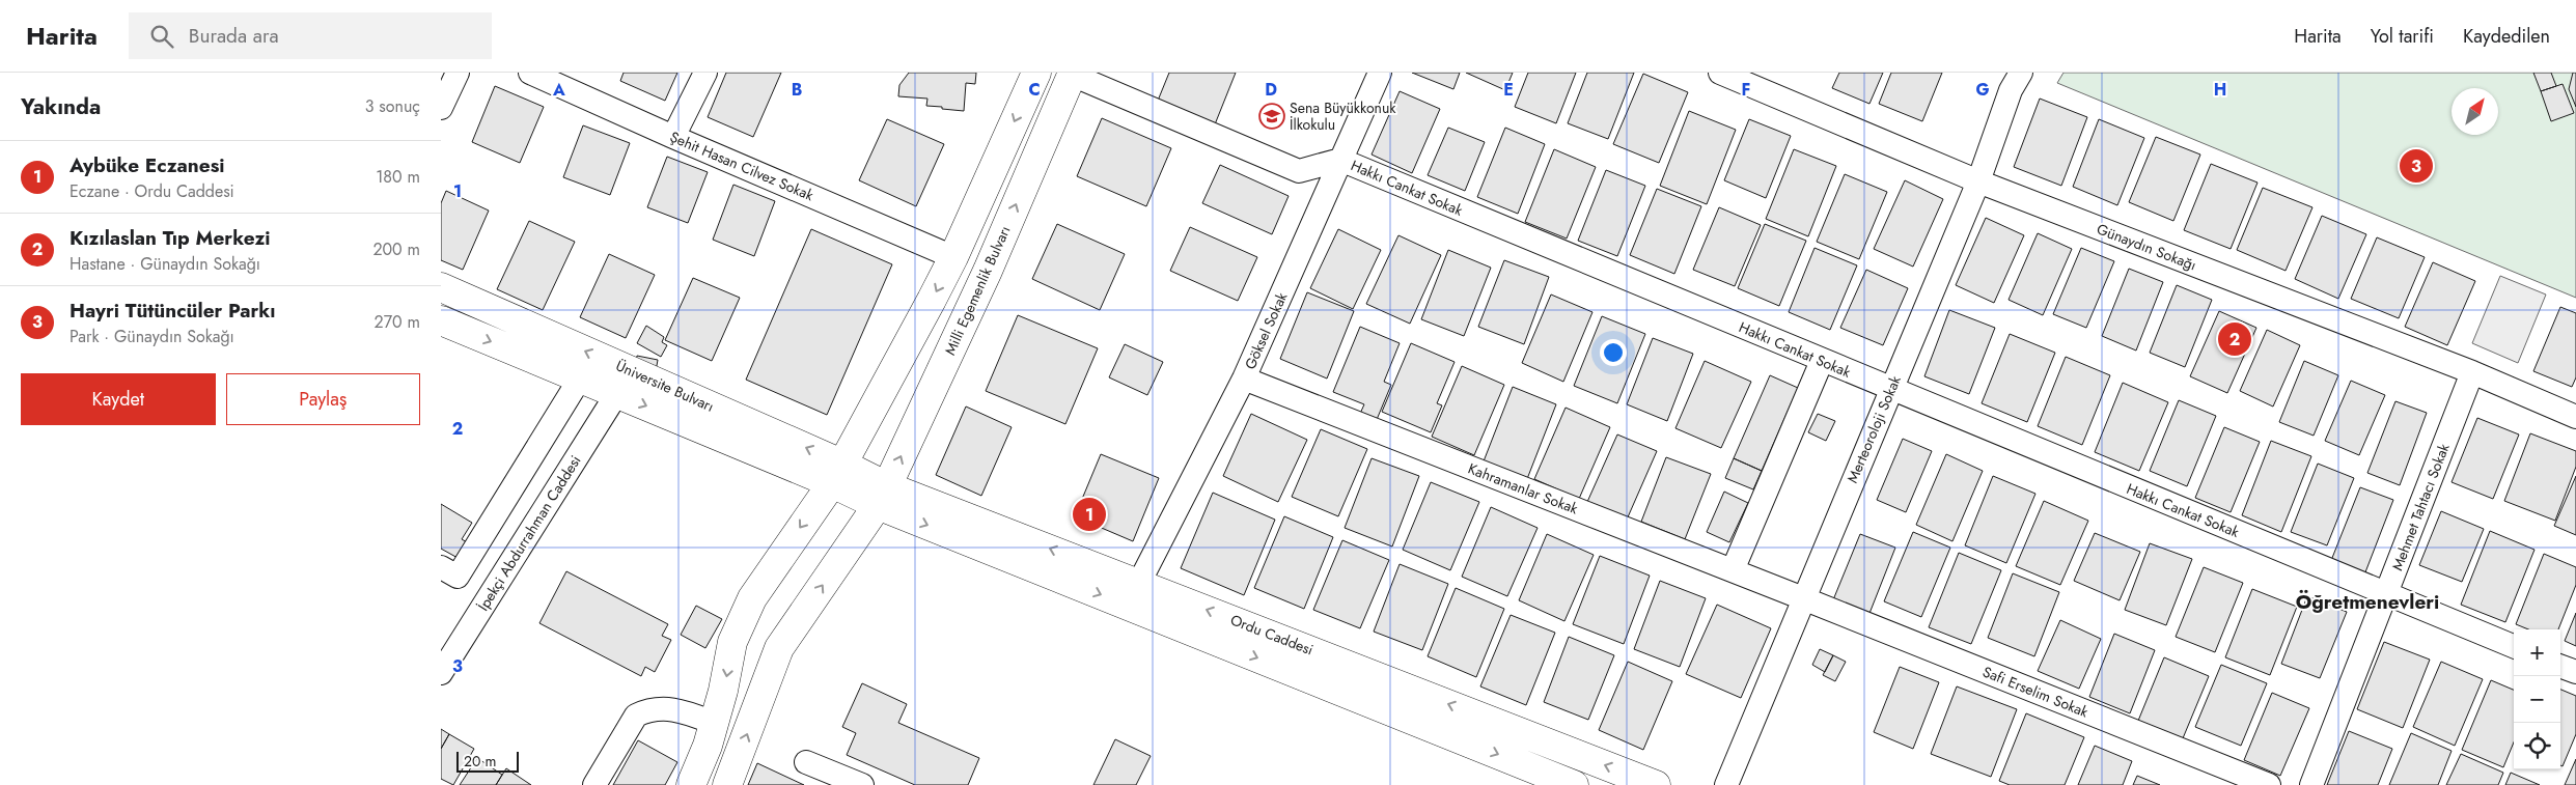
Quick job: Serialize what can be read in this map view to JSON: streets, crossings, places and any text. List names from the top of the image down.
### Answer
{
  "streets": {
    "main road": ["Milli Egemenlik Bulvarı", "Üniversite Bulvarı", "Ordu Caddesi"],
    "street": [
      "Şehit Hasan Cilvez Sokak",
      "Hakkı Cankat Sokak",
      "Günaydın Sokağı",
      "Göksel Sokak",
      "Merteoroloji Sokak",
      "Kahramanlar Sokak",
      "Mehmet Tahtacı Sokak",
      "İpekçi Abdurrahman Caddesi",
      "Safi Erselim Sokak"
    ]
  },
  "crossings": [
    ["Hakkı Cankat Sokak", "Milli Egemenlik Bulvarı"],
    ["Hakkı Cankat Sokak", "Göksel Sokak"],
    ["Hakkı Cankat Sokak", "Merteoroloji Sokak"],
    ["Hakkı Cankat Sokak", "Mehmet Tahtacı Sokak"],
    ["Günaydın Sokağı", "Merteoroloji Sokak"],
    ["Günaydın Sokağı", "Mehmet Tahtacı Sokak"],
    ["Milli Egemenlik Bulvarı", "Üniversite Bulvarı"],
    ["Milli Egemenlik Bulvarı", "Ordu Caddesi"],
    ["Göksel Sokak", "Kahramanlar Sokak"],
    ["Göksel Sokak", "Ordu Caddesi"],
    ["Üniversite Bulvarı", "İpekçi Abdurrahman Caddesi"],
    ["Üniversite Bulvarı", "Ordu Caddesi"],
    ["Merteoroloji Sokak", "Kahramanlar Sokak"],
    ["Merteoroloji Sokak", "Safi Erselim Sokak"],
    ["Kahramanlar Sokak", "Safi Erselim Sokak"]
  ],
  "districts": ["Öğretmenevleri"],
  "places": {
    "school or university": ["Sena Büyükkonuk İlkokulu"]
  },
  "scale_bar": "20 m",
  "north": "top right",
  "page": {
    "header": "Harita",
    "search": "Burada ara",
    "nav": ["Harita", "Yol tarifi", "Kaydedilen"],
    "heading": ["Yakında", "3 sonuç"],
    "list": [
      {
        "mark": "1",
        "name": "Aybüke Eczanesi",
        "note": "Eczane · Ordu Caddesi",
        "value": "180 m"
      },
      {
        "mark": "2",
        "name": "Kızılaslan Tıp Merkezi",
        "note": "Hastane · Günaydın Sokağı",
        "value": "200 m"
      },
      {
        "mark": "3",
        "name": "Hayri Tütüncüler Parkı",
        "note": "Park · Günaydın Sokağı",
        "value": "270 m"
      }
    ],
    "pins": ["3", "2", "1"],
    "buttons": ["Kaydet", "Paylaş"],
    "map_buttons": ["+", "−"],
    "scale": "20 m"
  },
  "grid": {
    "columns": [
      "A",
      "B",
      "C",
      "D",
      "E",
      "F",
      "G",
      "H"
    ],
    "rows": ["1", "2", "3"]
  }
}
